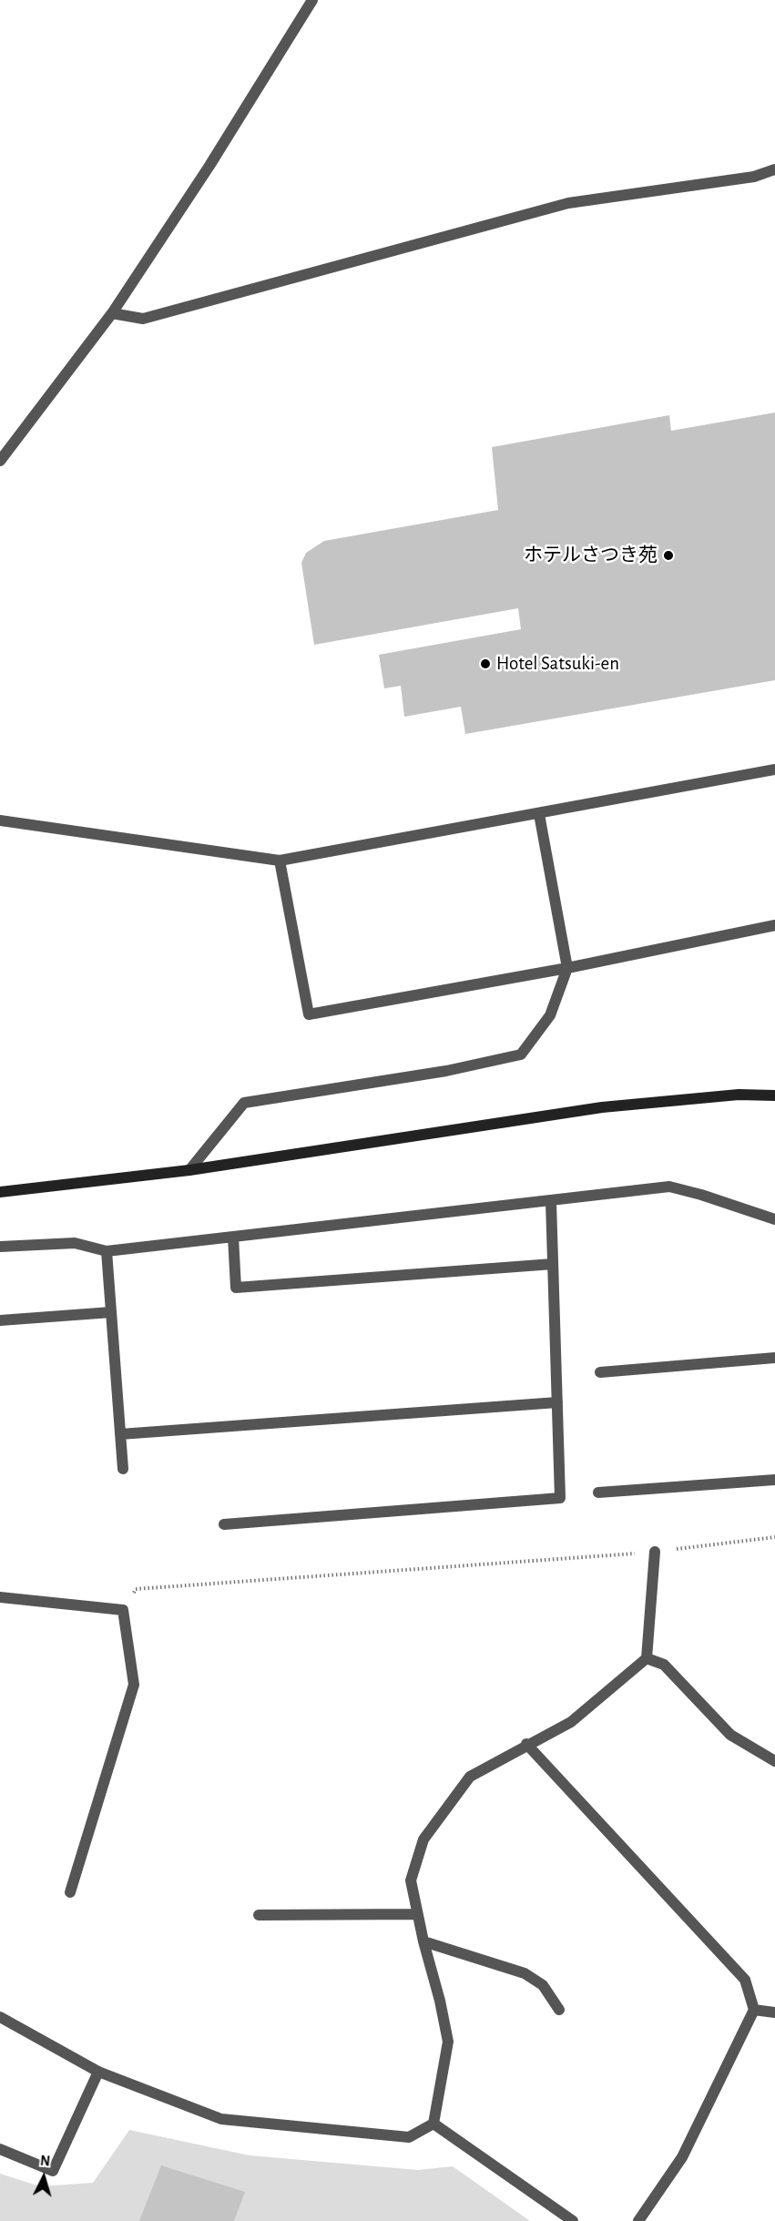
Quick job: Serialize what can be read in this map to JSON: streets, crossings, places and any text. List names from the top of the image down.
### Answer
{
  "places": ["ホテルさつき苑", "Hotel Satsuki-en"],
  "north": "top"
}
